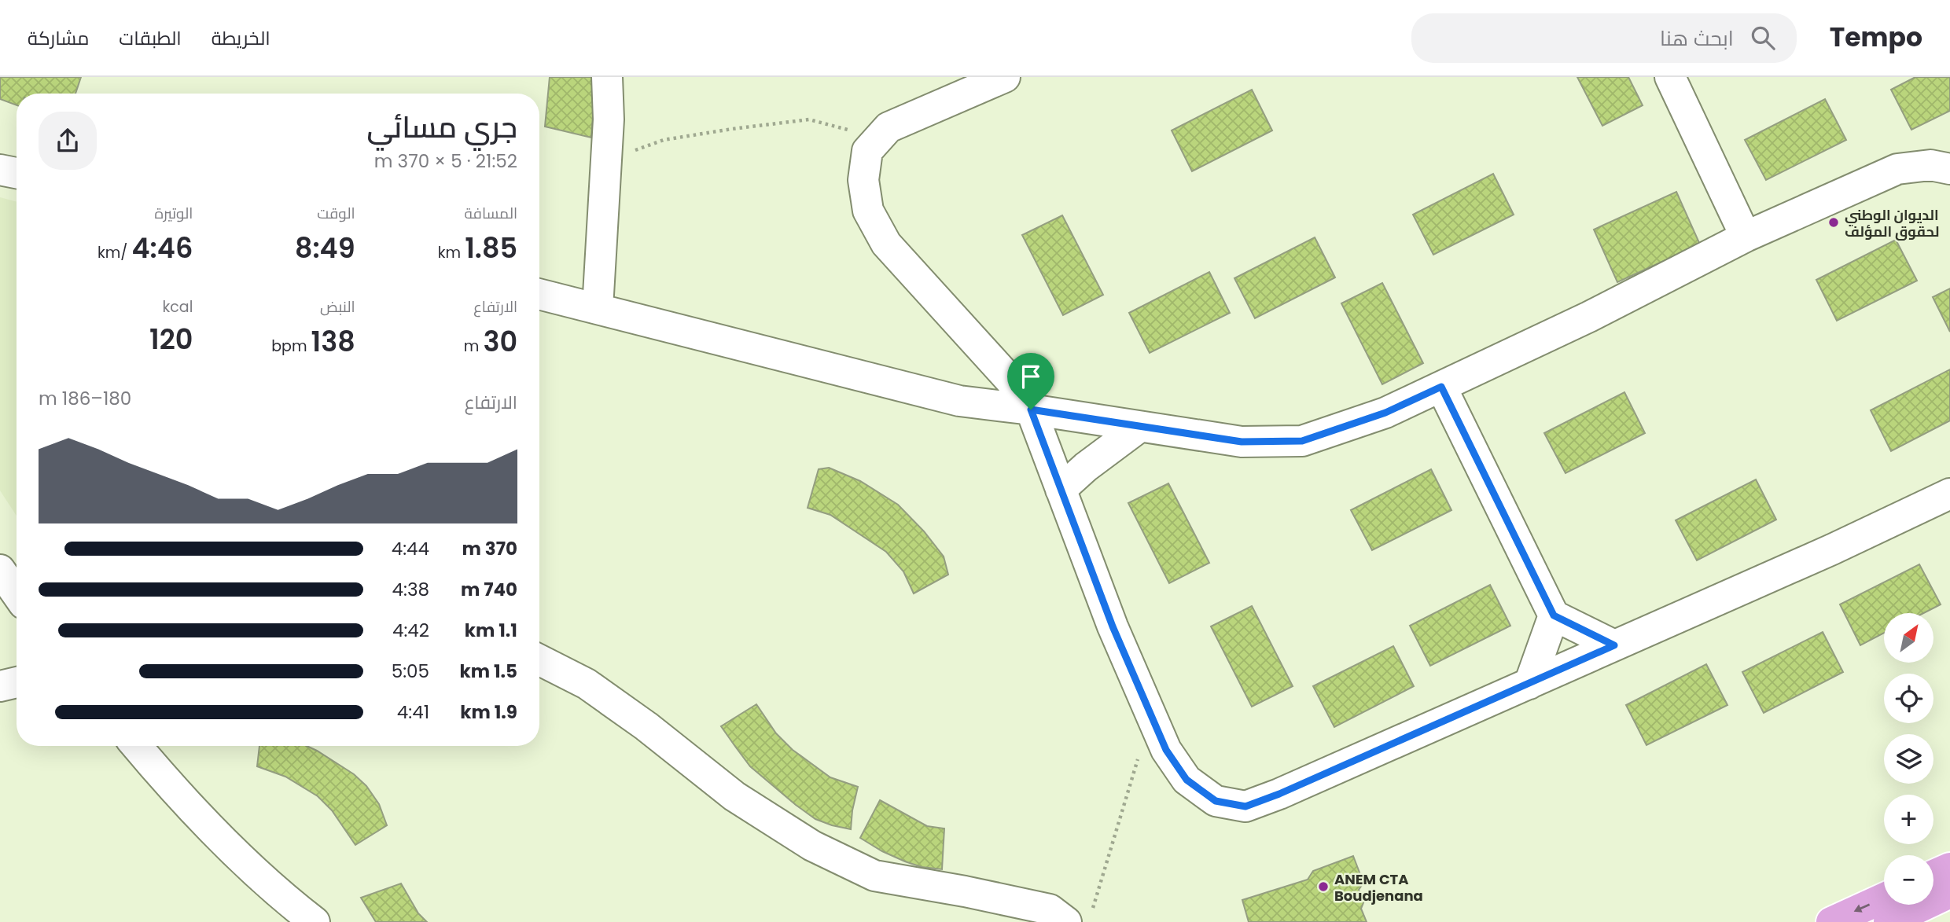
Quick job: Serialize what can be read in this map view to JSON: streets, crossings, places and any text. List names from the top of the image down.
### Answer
{
  "places": ["الديوان الوطني لحقوق المؤلف", "ANEM CTA Boudjenana"],
  "north": "top right",
  "page": {
    "header": "Tempo",
    "search": "ابحث هنا",
    "nav": ["الخريطة", "الطبقات", "مشاركة"],
    "heading": ["جري مسائي", "21:52 · 5 × 370 m"],
    "stats": [
      ["المسافة", "1.85 km"],
      ["الوقت", "8:49"],
      ["الوتيرة", "4:46 /km"],
      ["الارتفاع", "30 m"],
      ["النبض", "138 bpm"],
      ["kcal", "120"]
    ],
    "chart": ["الارتفاع", "180–186 m"],
    "list": [
      {
        "name": "370 m",
        "note": "4:44"
      },
      {
        "name": "740 m",
        "note": "4:38"
      },
      {
        "name": "1.1 km",
        "note": "4:42"
      },
      {
        "name": "1.5 km",
        "note": "5:05"
      },
      {
        "name": "1.9 km",
        "note": "4:41"
      }
    ],
    "map_buttons": ["+", "−"]
  }
}
